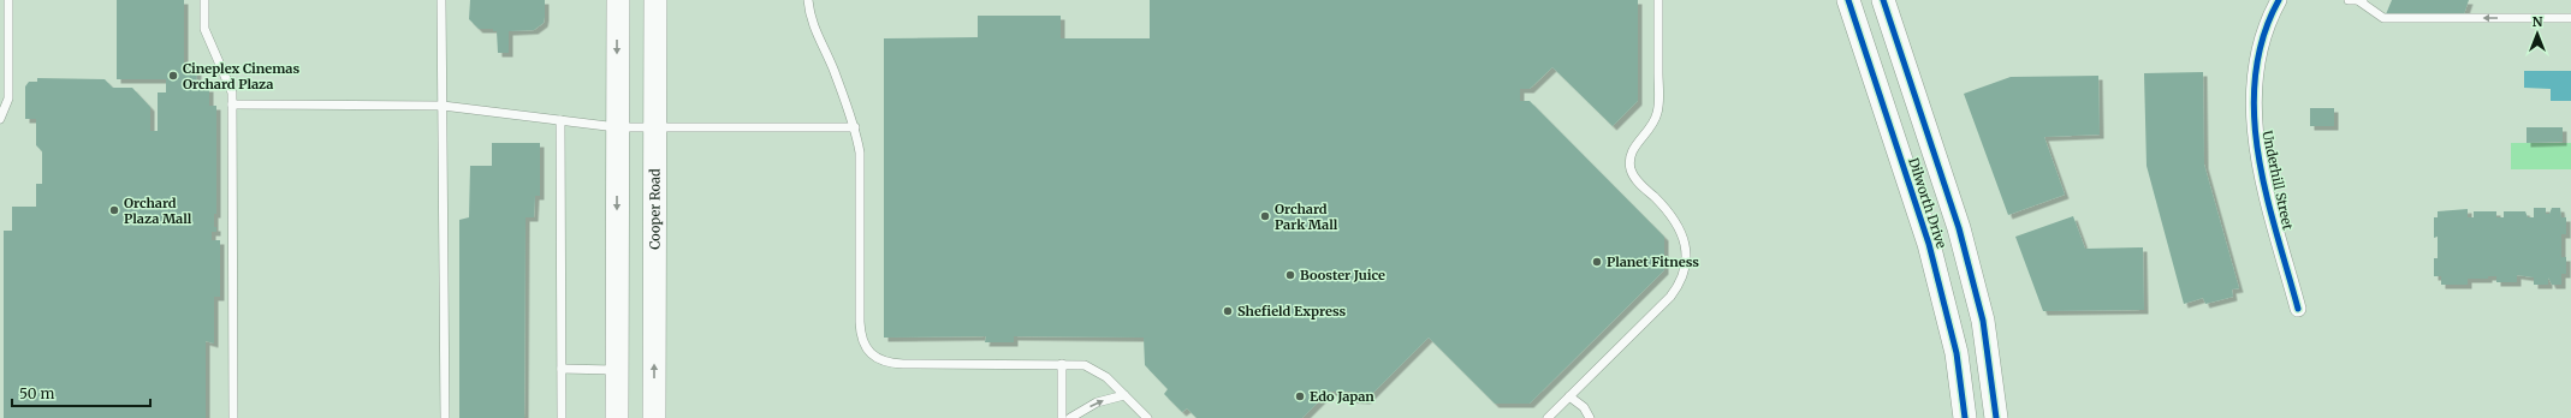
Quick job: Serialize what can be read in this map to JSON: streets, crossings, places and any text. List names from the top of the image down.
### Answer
{
  "streets": {
    "main road": ["Dilworth Drive", "Cooper Road"],
    "street": ["Underhill Street"]
  },
  "places": [
    "Cineplex Cinemas Orchard Plaza",
    "Orchard Plaza Mall",
    "Orchard Park Mall",
    "Planet Fitness",
    "Booster Juice",
    "Shefield Express",
    "Edo Japan"
  ],
  "scale_bar": "50 m",
  "north": "top"
}
